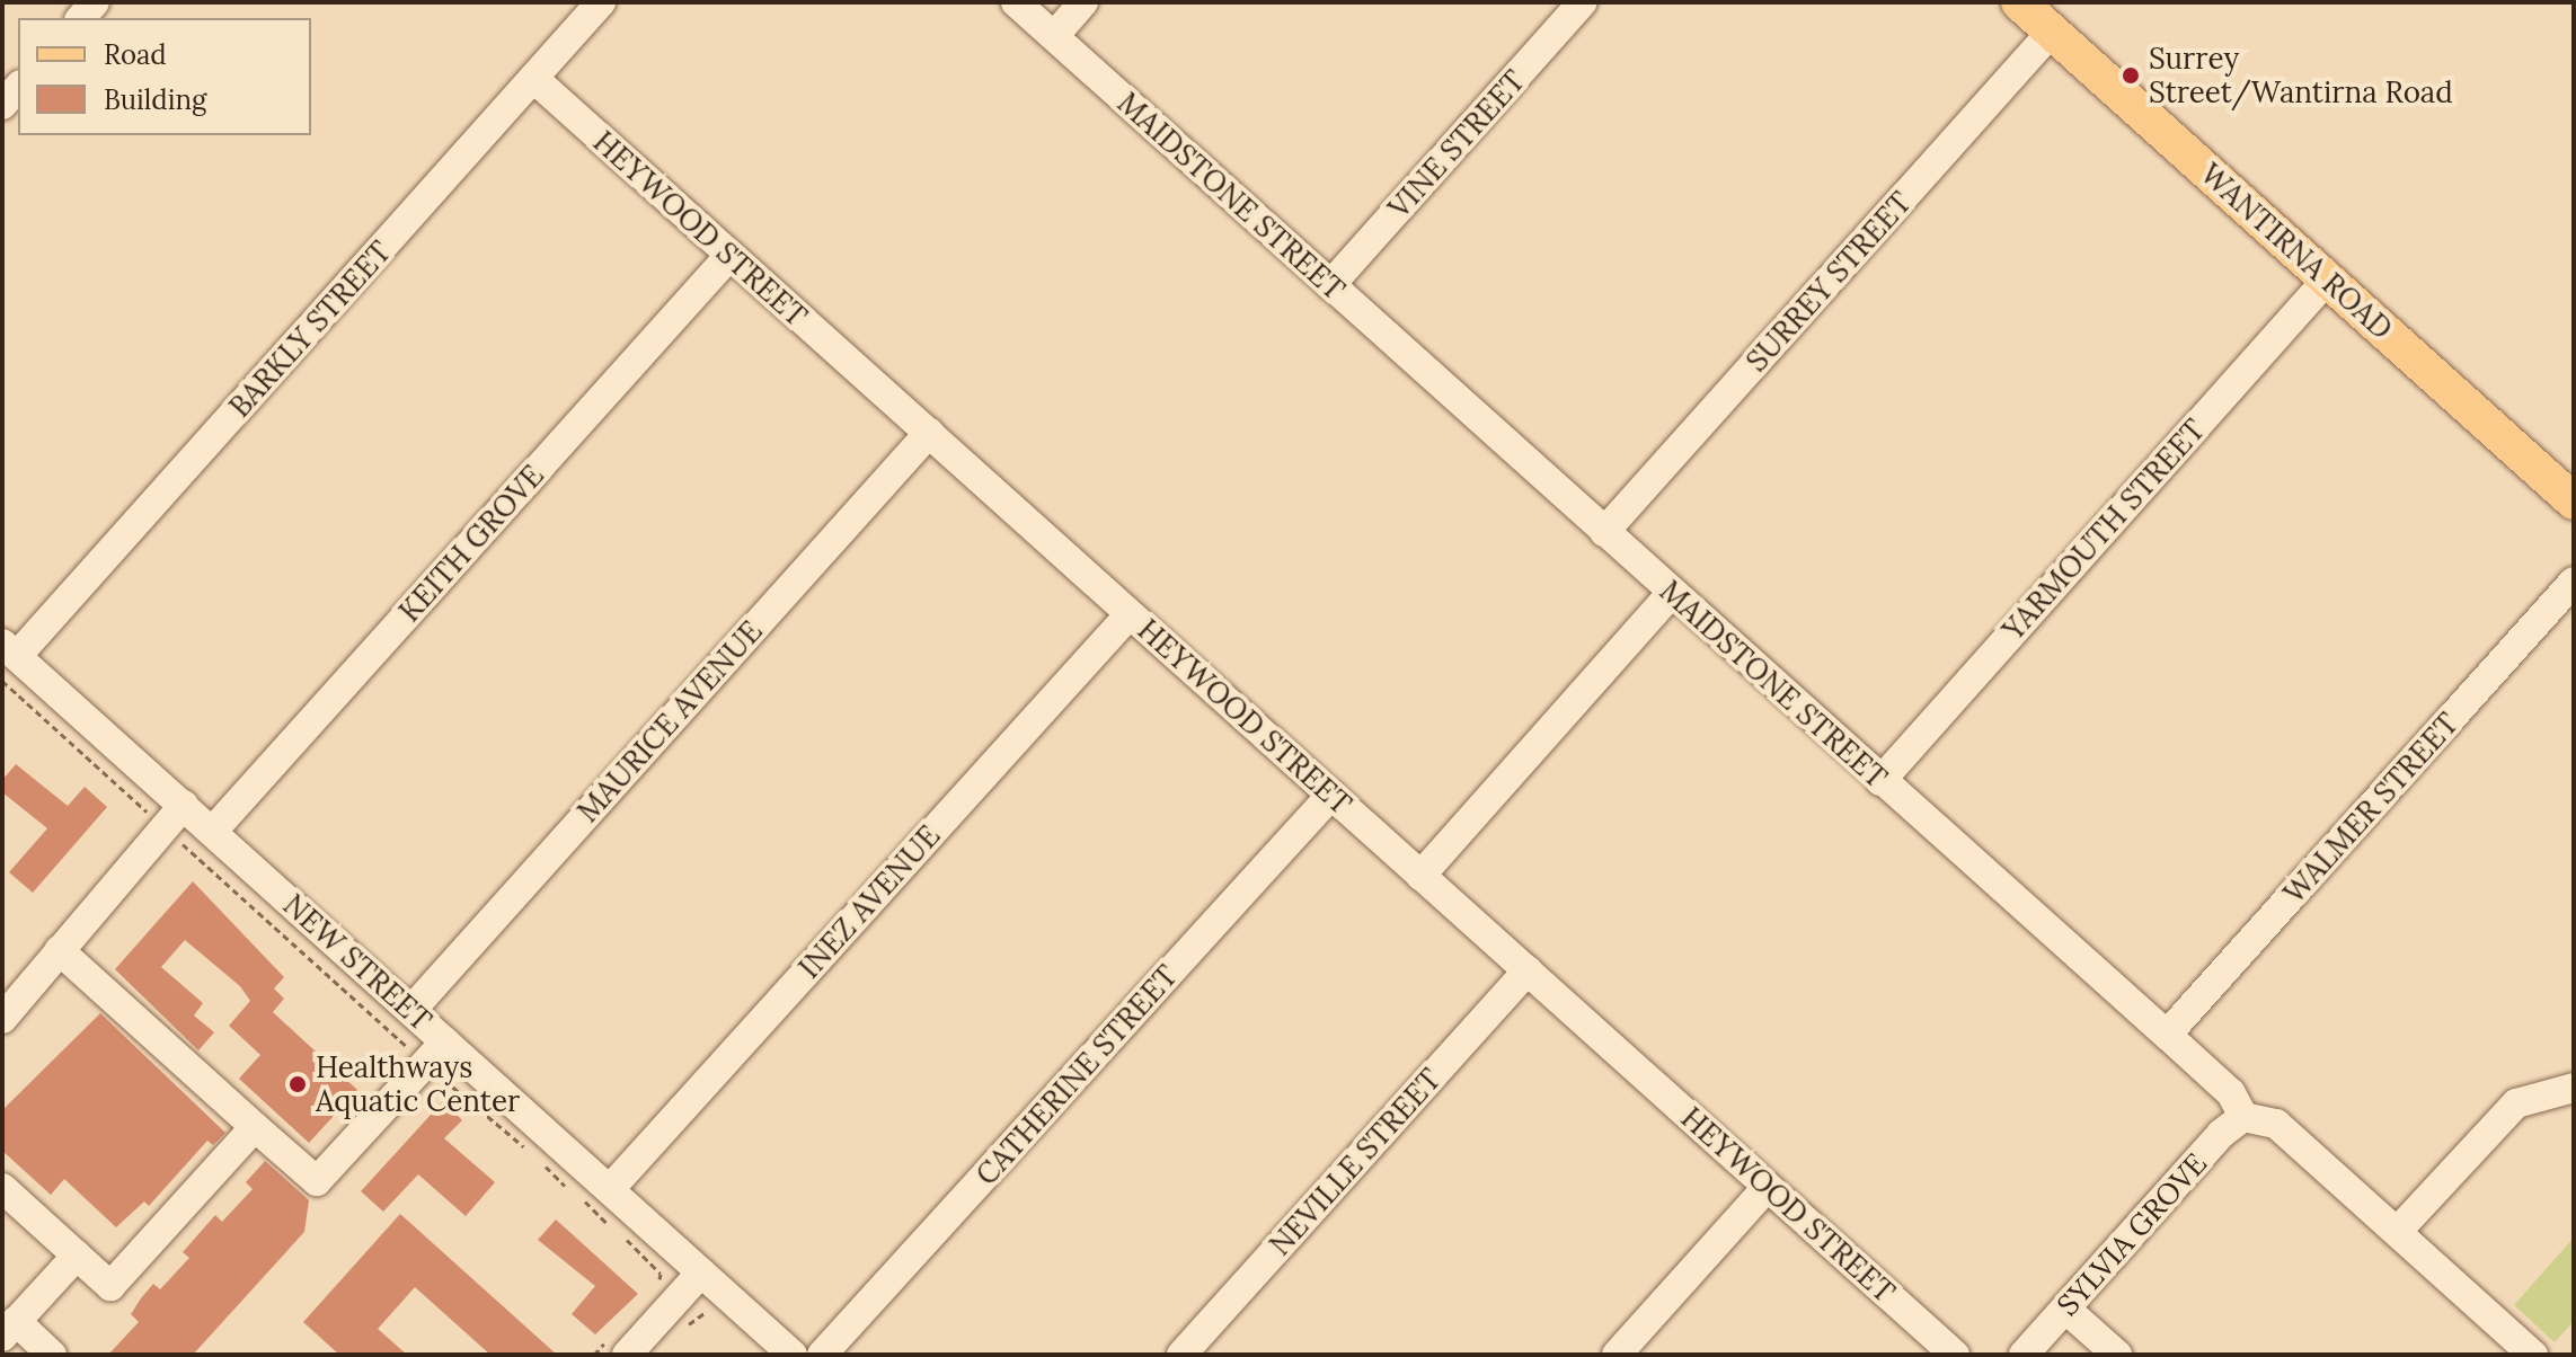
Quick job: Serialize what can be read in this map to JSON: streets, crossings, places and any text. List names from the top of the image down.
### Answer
{
  "streets": {
    "main road": ["WANTIRNA ROAD"],
    "street": [
      "VINE STREET",
      "MAIDSTONE STREET",
      "HEYWOOD STREET",
      "SURREY STREET",
      "BARKLY STREET",
      "YARMOUTH STREET",
      "KEITH GROVE",
      "MAURICE AVENUE",
      "WALMER STREET",
      "INEZ AVENUE",
      "NEW STREET",
      "CATHERINE STREET",
      "NEVILLE STREET",
      "SYLVIA GROVE"
    ]
  },
  "crossings": [
    ["VINE STREET", "MAIDSTONE STREET"],
    ["MAIDSTONE STREET", "SURREY STREET"],
    ["MAIDSTONE STREET", "YARMOUTH STREET"],
    ["MAIDSTONE STREET", "WALMER STREET"],
    ["MAIDSTONE STREET", "SYLVIA GROVE"],
    ["HEYWOOD STREET", "BARKLY STREET"],
    ["HEYWOOD STREET", "KEITH GROVE"],
    ["HEYWOOD STREET", "MAURICE AVENUE"],
    ["HEYWOOD STREET", "INEZ AVENUE"],
    ["HEYWOOD STREET", "CATHERINE STREET"],
    ["HEYWOOD STREET", "NEVILLE STREET"],
    ["WANTIRNA ROAD", "SURREY STREET"],
    ["WANTIRNA ROAD", "YARMOUTH STREET"],
    ["BARKLY STREET", "NEW STREET"],
    ["KEITH GROVE", "NEW STREET"],
    ["MAURICE AVENUE", "NEW STREET"],
    ["INEZ AVENUE", "NEW STREET"]
  ],
  "places": ["Surrey Street/Wantirna Road", "Healthways Aquatic Center"],
  "legend": ["Road", "Building"]
}
